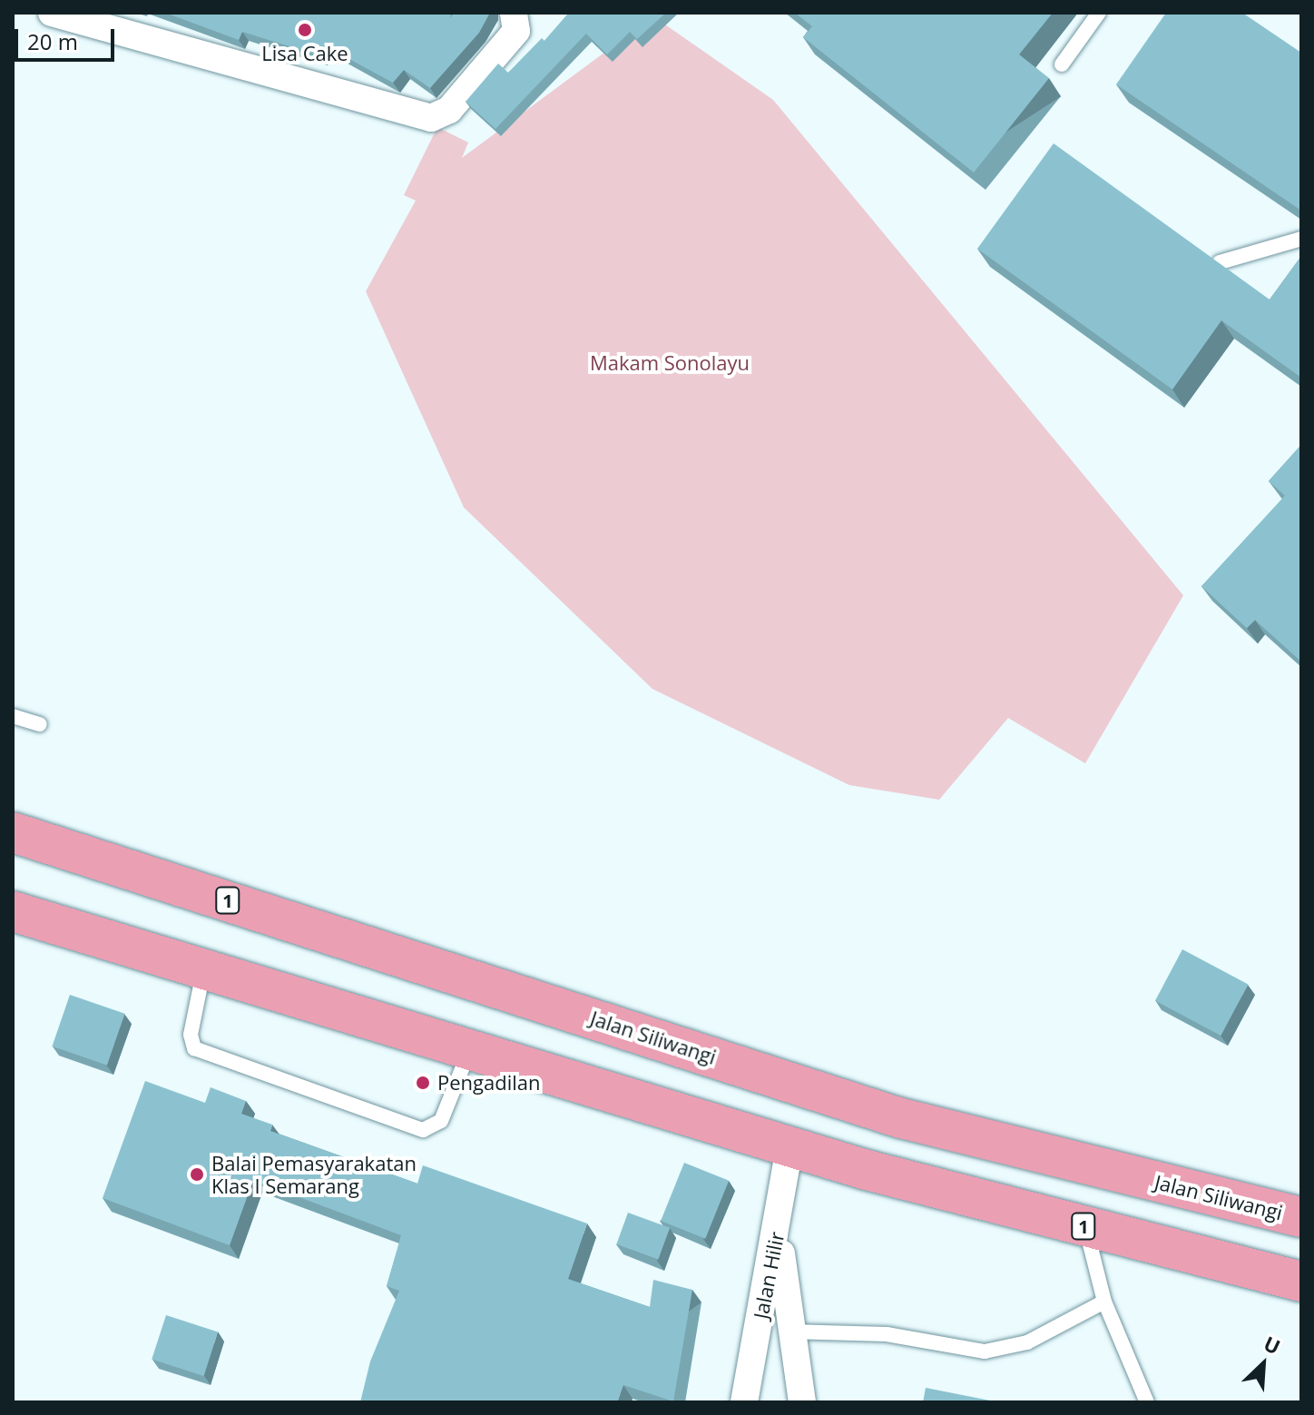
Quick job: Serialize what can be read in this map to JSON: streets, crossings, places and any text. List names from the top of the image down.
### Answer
{
  "streets": {
    "highway": ["1", "Jalan Siliwangi"],
    "street": ["Jalan Hilir"]
  },
  "crossings": [
    ["1", "Jalan Hilir"]
  ],
  "parks": ["Makam Sonolayu"],
  "places": ["Lisa Cake", "Pengadilan", "Balai Pemasyarakatan Klas I Semarang"],
  "scale_bar": "20 m",
  "north": "top right"
}
